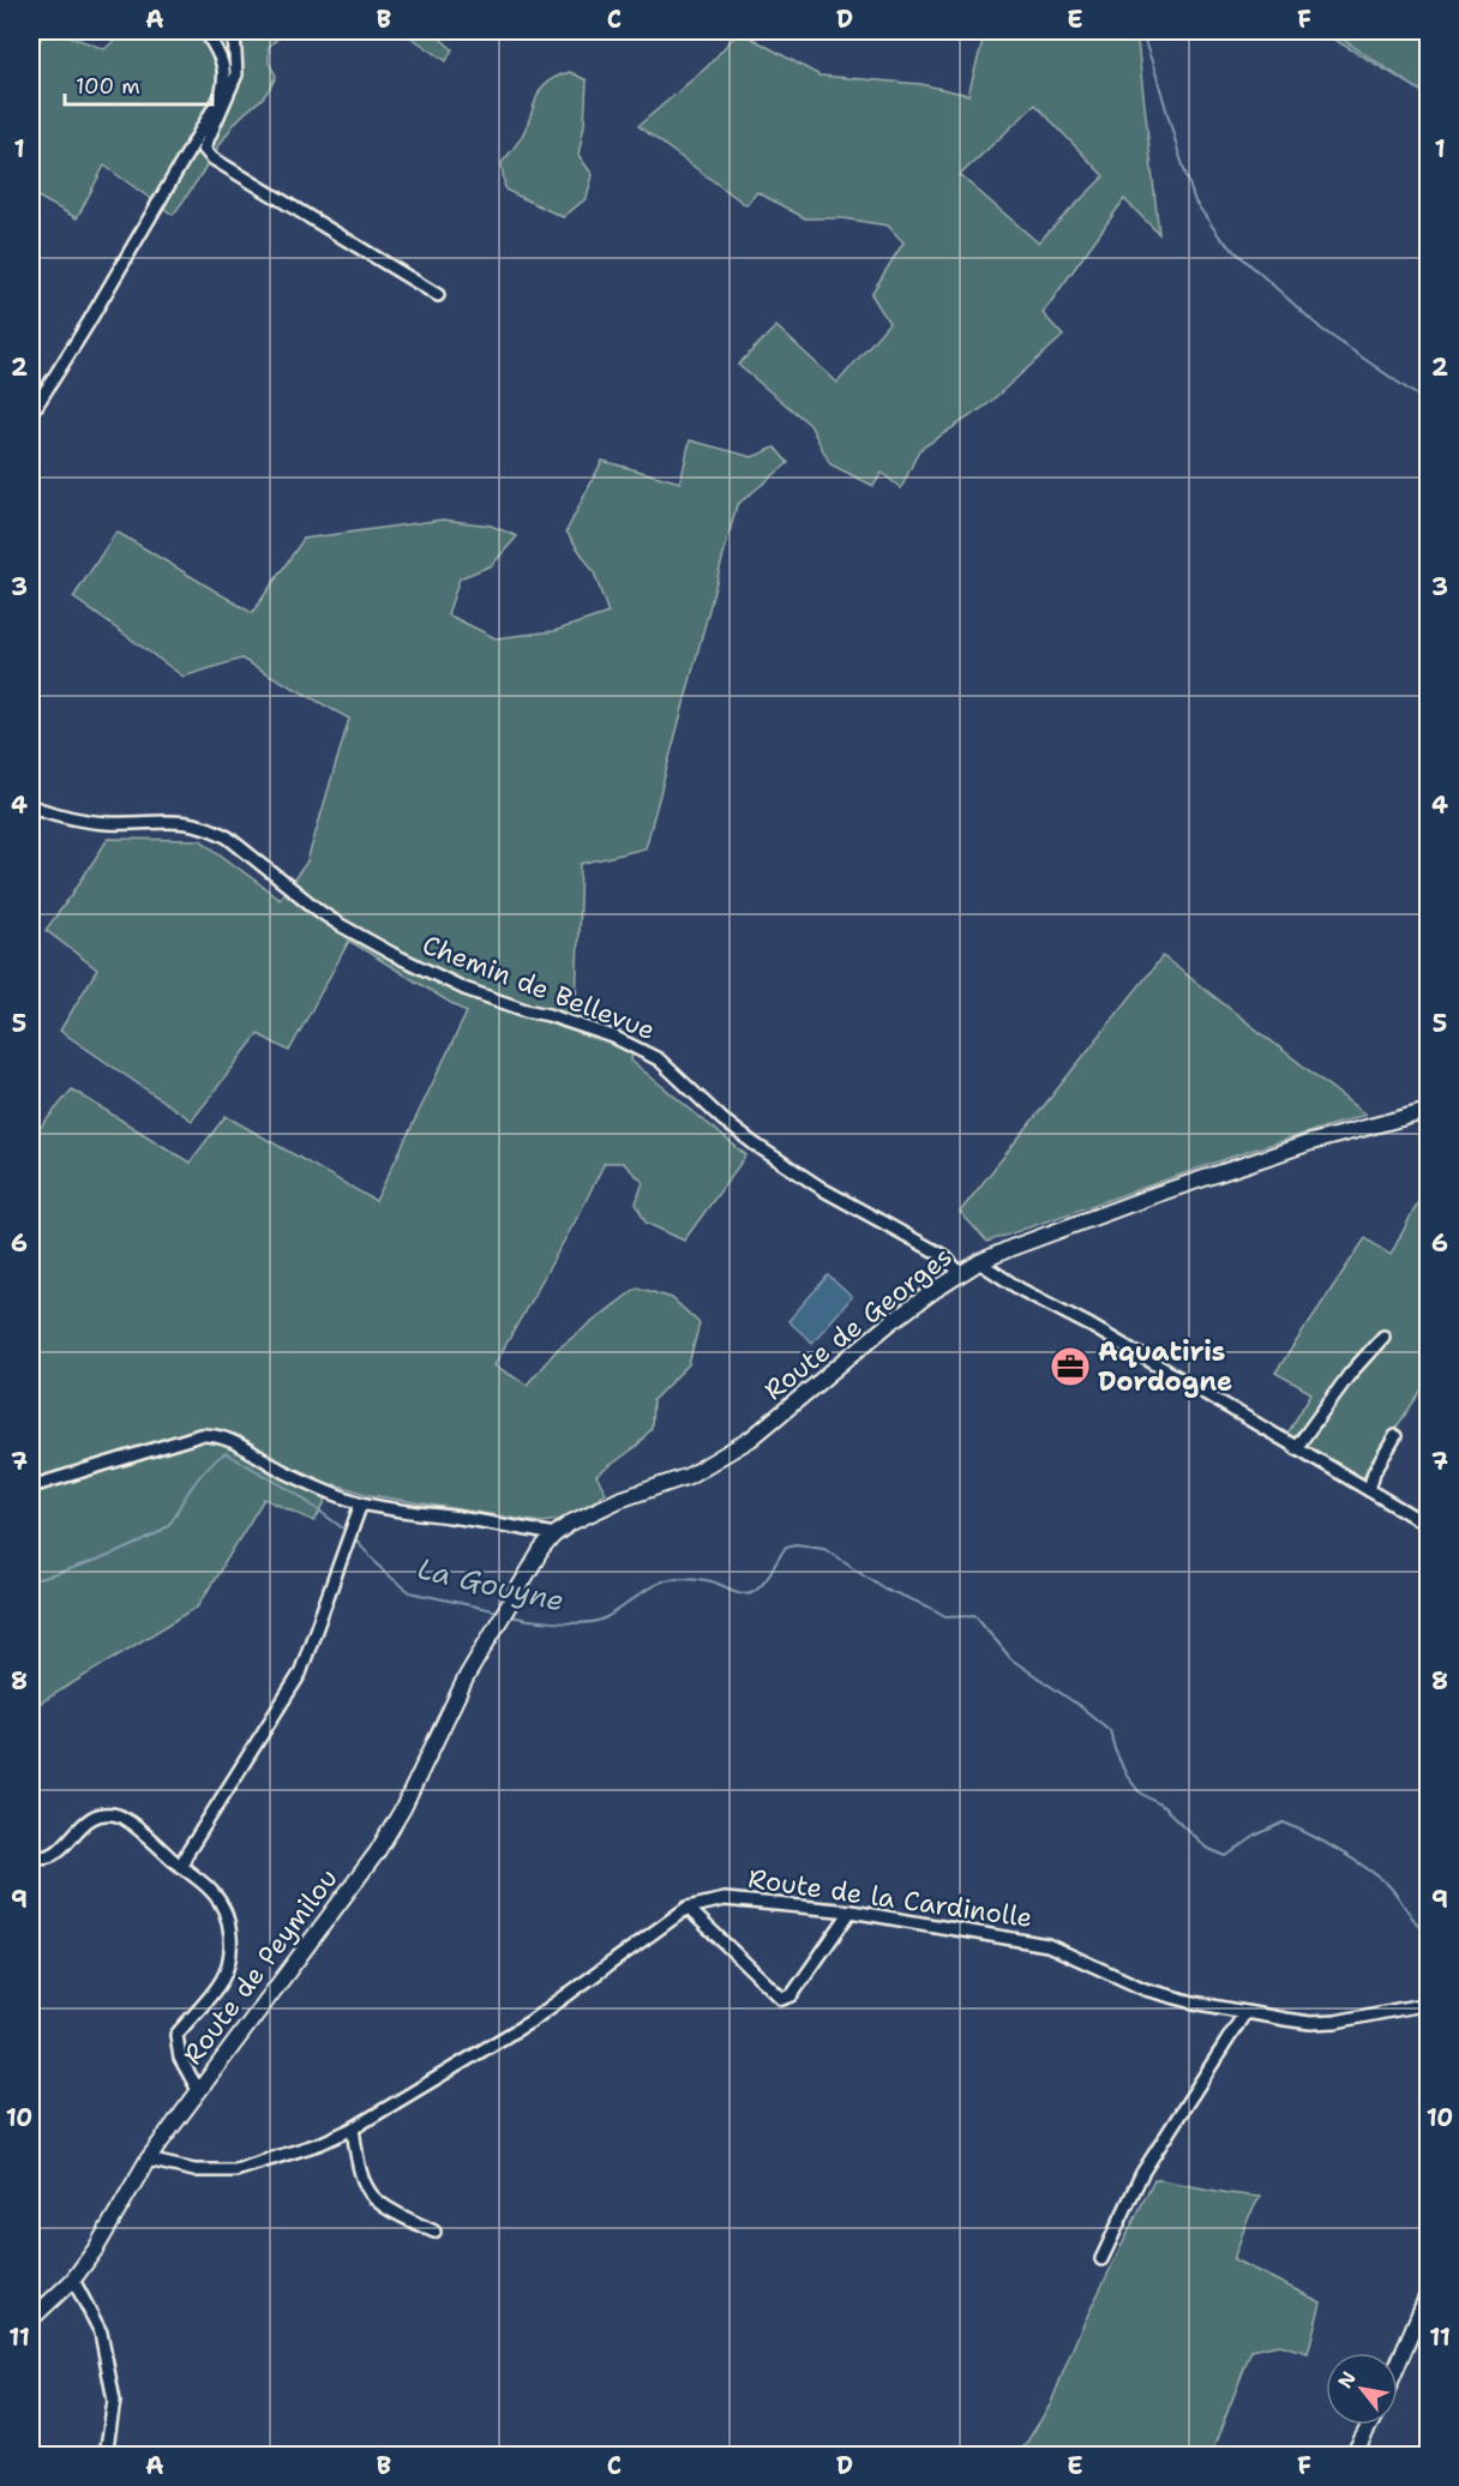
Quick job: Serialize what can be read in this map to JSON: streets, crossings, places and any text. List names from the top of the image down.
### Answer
{
  "streets": {
    "street": [
      "Chemin de Bellevue",
      "Route de Georges",
      "Route de la Cardinolle",
      "Route de Peymilou"
    ]
  },
  "crossings": [
    ["Chemin de Bellevue", "Route de Georges"],
    ["Route de Georges", "Route de Peymilou"],
    ["Route de la Cardinolle", "Route de Peymilou"]
  ],
  "water": ["La Gouyne"],
  "places": {
    "office": ["Aquatiris Dordogne"]
  },
  "scale_bar": "100 m",
  "north": "top left",
  "grid": {
    "columns": [
      "A",
      "B",
      "C",
      "D",
      "E",
      "F"
    ],
    "rows": [
      "1",
      "2",
      "3",
      "4",
      "5",
      "6",
      "7",
      "8",
      "9",
      "10",
      "11"
    ]
  }
}
